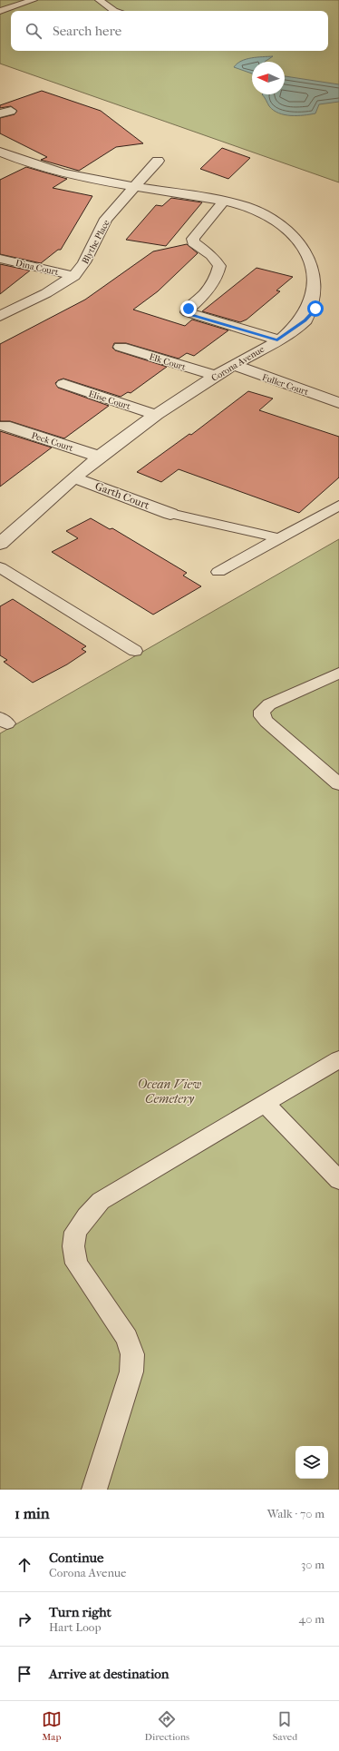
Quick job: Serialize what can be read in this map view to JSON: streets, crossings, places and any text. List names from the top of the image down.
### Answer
{
  "streets": {
    "street": [
      "Blythe Place",
      "Dina Court",
      "Elk Court",
      "Corona Avenue",
      "Fuller Court",
      "Elise Court",
      "Peck Court",
      "Garth Court"
    ]
  },
  "crossings": [
    ["Blythe Place", "Dina Court"],
    ["Blythe Place", "Corona Avenue"],
    ["Elk Court", "Corona Avenue"],
    ["Corona Avenue", "Fuller Court"],
    ["Corona Avenue", "Elise Court"],
    ["Corona Avenue", "Peck Court"],
    ["Corona Avenue", "Garth Court"]
  ],
  "parks": ["Ocean View Cemetery"],
  "north": "left",
  "page": {
    "search": "Search here",
    "heading": ["1 min", "Walk · 70 m"],
    "list": [
      ["Continue", "Corona Avenue", "30 m"],
      ["Turn right", "Hart Loop", "40 m"],
      "Arrive at destination"
    ],
    "nav": ["Map", "Directions", "Saved"]
  }
}
